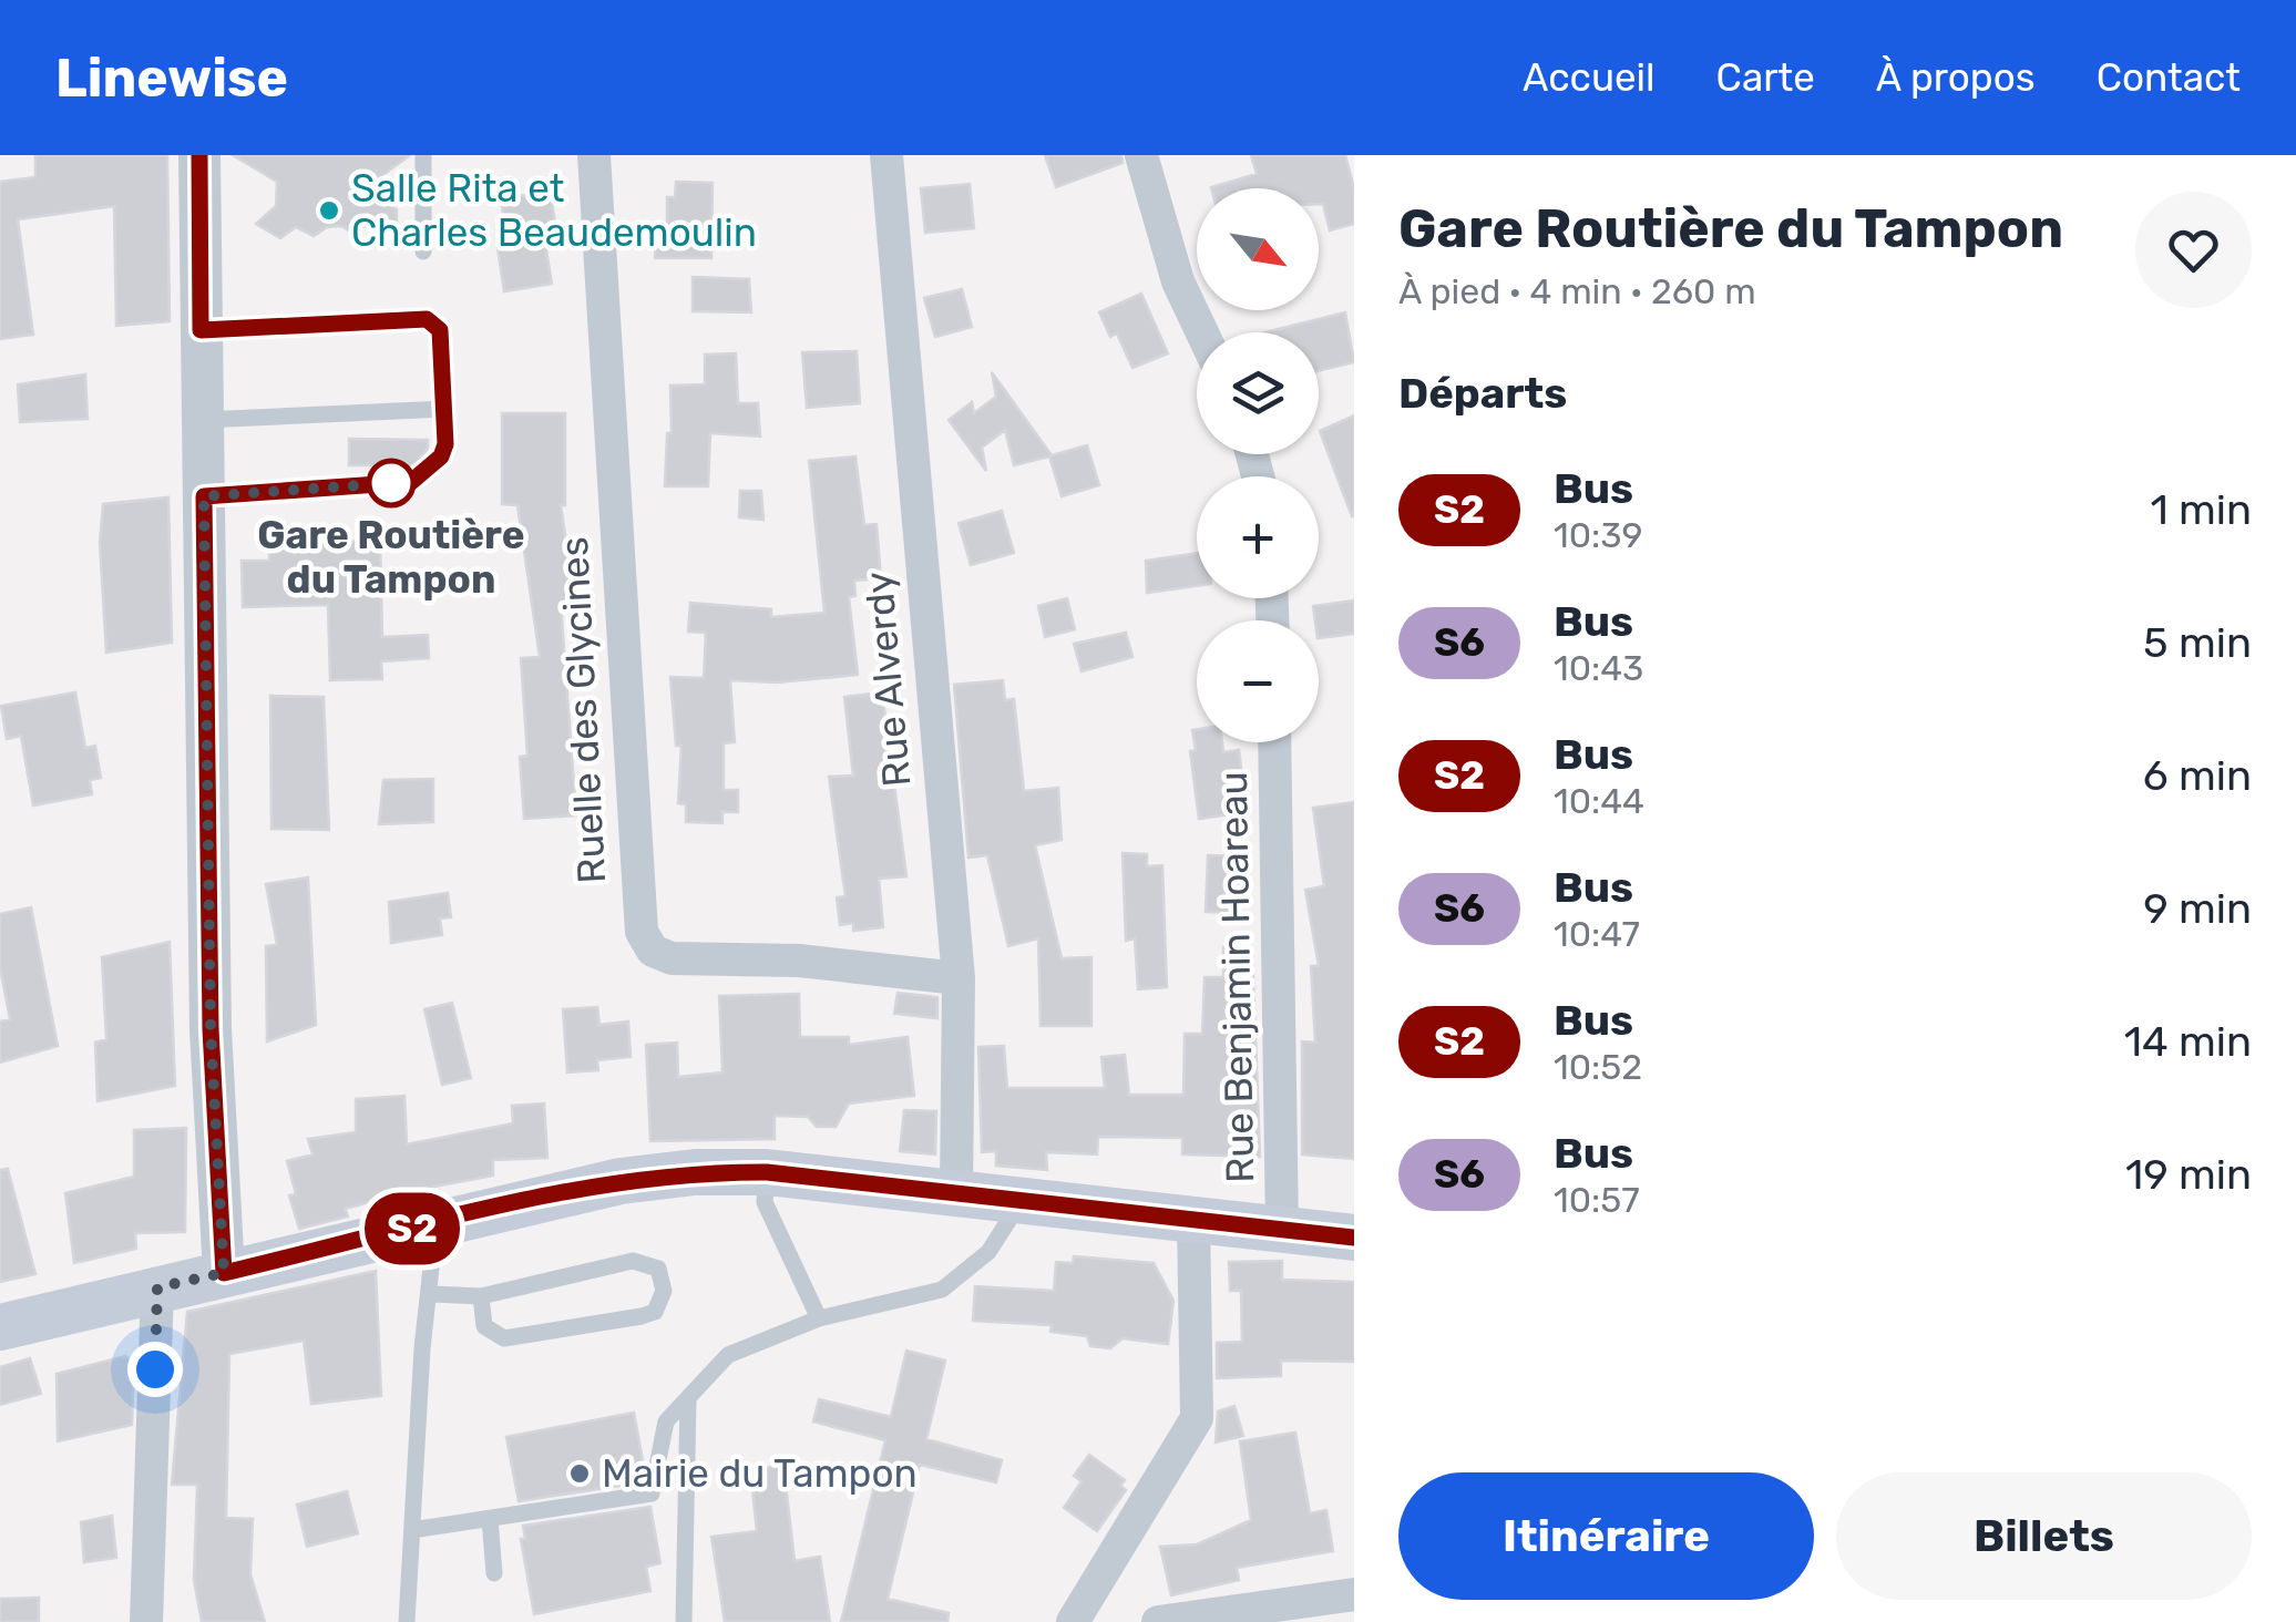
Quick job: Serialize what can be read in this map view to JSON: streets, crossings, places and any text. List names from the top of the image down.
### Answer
{
  "streets": {
    "street": ["Rue Alverdy", "Ruelle des Glycines", "Rue Benjamin Hoareau"]
  },
  "crossings": [
    ["Rue Alverdy", "Ruelle des Glycines"]
  ],
  "places": ["Salle Rita et Charles Beaudemoulin", "Gare Routière du Tampon", "Mairie du Tampon"],
  "lines": ["bus line S2"],
  "north": "bottom right",
  "page": {
    "header": "Linewise",
    "nav": [
      "Accueil",
      "Carte",
      "À propos",
      "Contact"
    ],
    "on_map": "S2",
    "heading": [
      ["Gare Routière du Tampon", "À pied · 4 min · 260 m"],
      "Départs"
    ],
    "map_buttons": ["+", "−"],
    "list": [
      {
        "mark": "S2",
        "name": "Bus",
        "note": "10:39",
        "value": "1 min"
      },
      {
        "mark": "S6",
        "name": "Bus",
        "note": "10:43",
        "value": "5 min"
      },
      {
        "mark": "S2",
        "name": "Bus",
        "note": "10:44",
        "value": "6 min"
      },
      {
        "mark": "S6",
        "name": "Bus",
        "note": "10:47",
        "value": "9 min"
      },
      {
        "mark": "S2",
        "name": "Bus",
        "note": "10:52",
        "value": "14 min"
      },
      {
        "mark": "S6",
        "name": "Bus",
        "note": "10:57",
        "value": "19 min"
      }
    ],
    "buttons": ["Itinéraire", "Billets"]
  }
}
